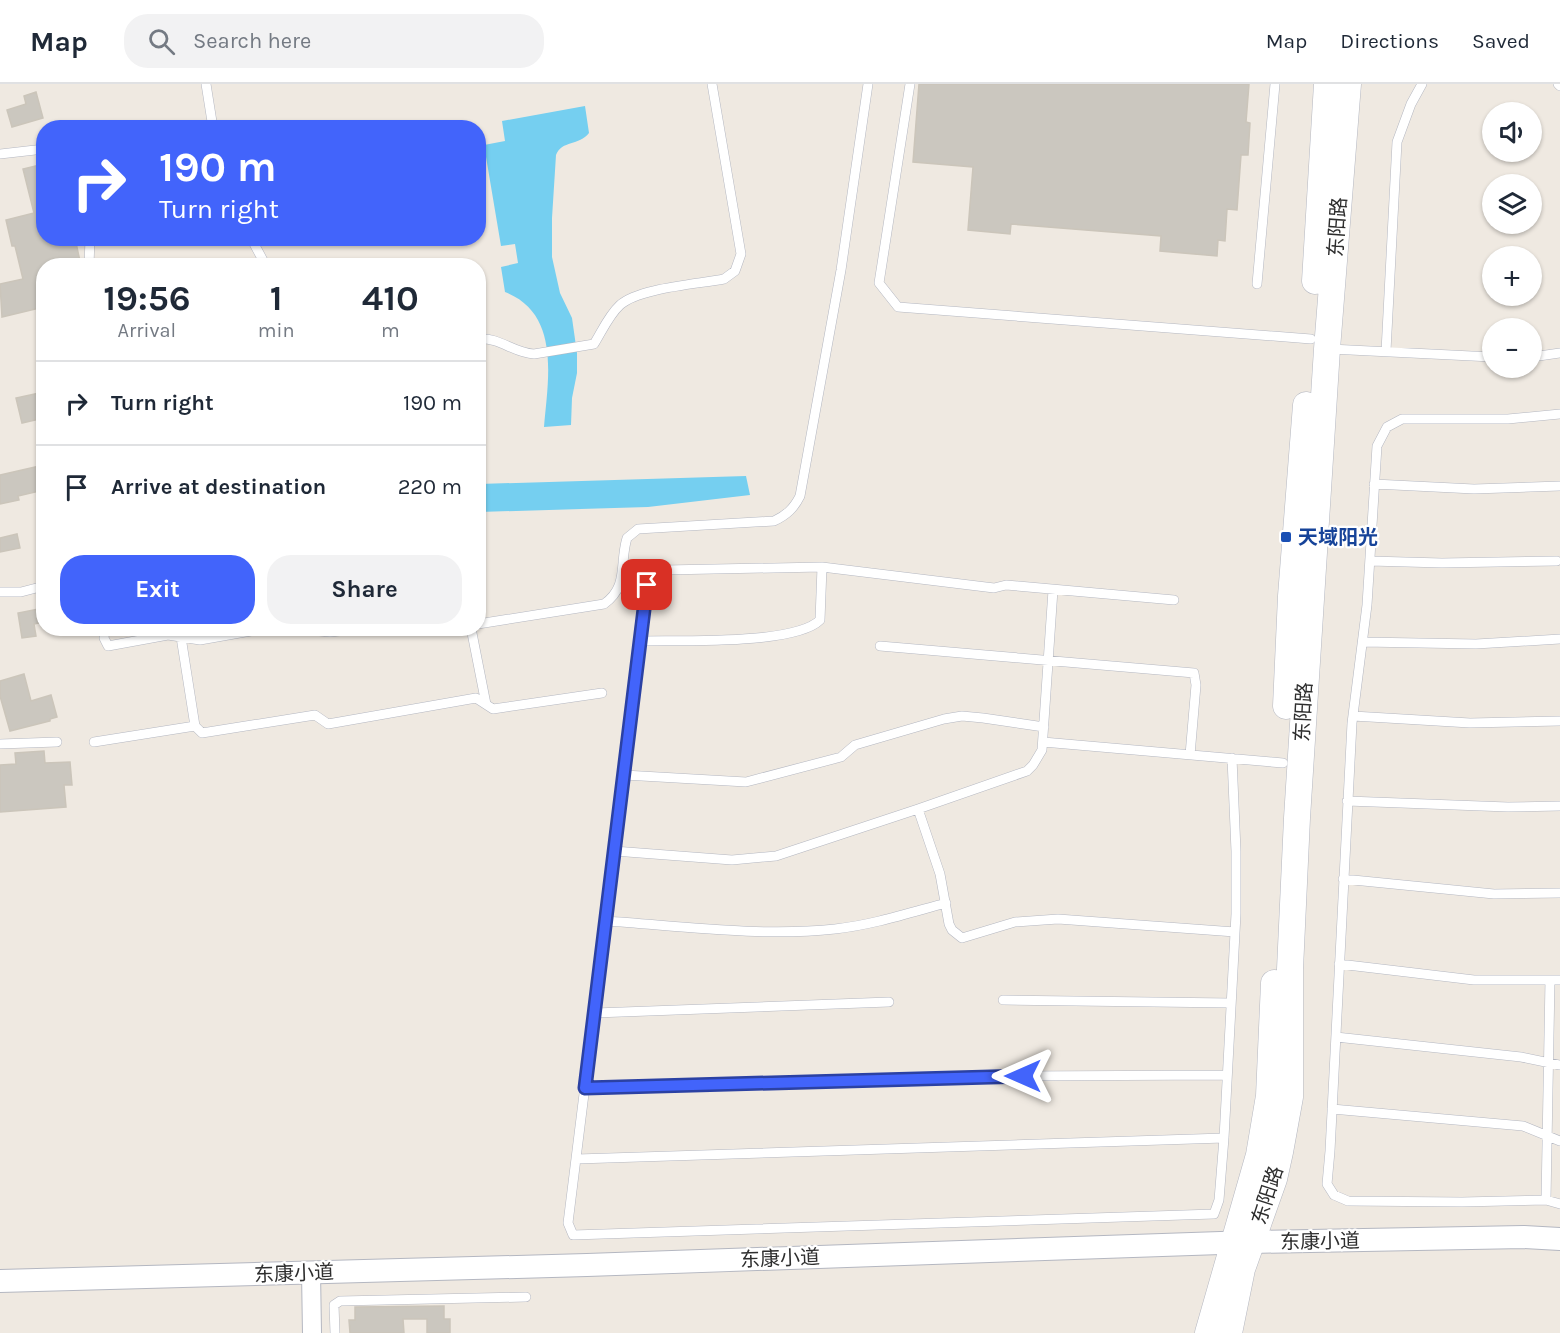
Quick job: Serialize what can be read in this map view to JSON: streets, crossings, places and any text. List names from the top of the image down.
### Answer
{
  "streets": {
    "main road": ["东阳路"],
    "street": ["东康小道"]
  },
  "crossings": [
    ["东阳路", "东康小道"]
  ],
  "places": {
    "transit": ["天域阳光"]
  },
  "page": {
    "header": "Map",
    "search": "Search here",
    "nav": ["Map", "Directions", "Saved"],
    "map_buttons": ["+", "−"],
    "turn": ["190 m", "Turn right"],
    "eta": [
      "19:56",
      "Arrival",
      "1",
      "min",
      "410",
      "m"
    ],
    "list": [
      {
        "name": "Turn right",
        "value": "190 m"
      },
      {
        "name": "Arrive at destination",
        "value": "220 m"
      }
    ],
    "buttons": ["Exit", "Share"]
  }
}
